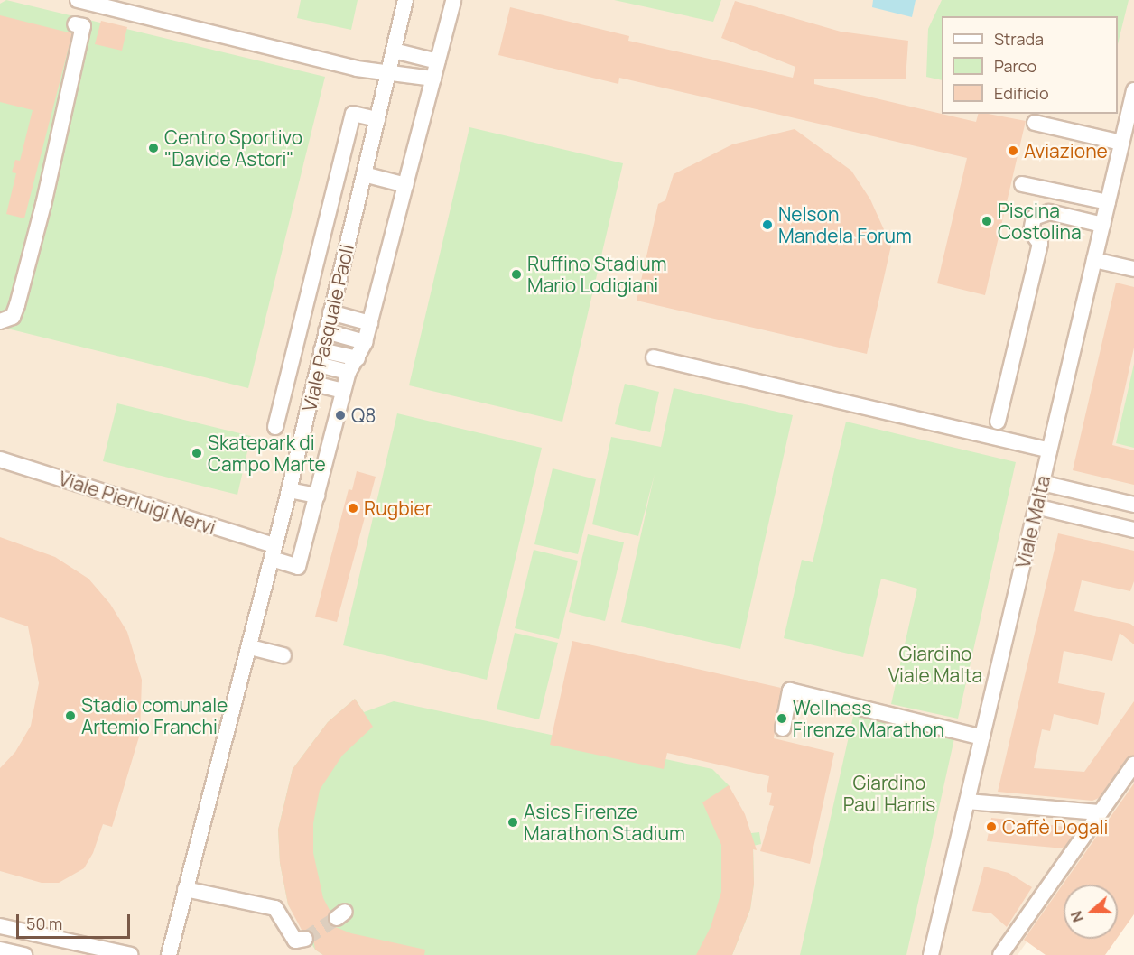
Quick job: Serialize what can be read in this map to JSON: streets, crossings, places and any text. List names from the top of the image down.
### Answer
{
  "streets": {
    "street": ["Viale Pasquale Paoli", "Viale Pierluigi Nervi", "Viale Malta"]
  },
  "crossings": [
    ["Viale Pasquale Paoli", "Viale Pierluigi Nervi"]
  ],
  "parks": ["Giardino Viale Malta", "Giardino Paul Harris"],
  "places": [
    "Centro Sportivo \"Davide Astori\"",
    "Aviazione",
    "Piscina Costolina",
    "Nelson Mandela Forum",
    "Ruffino Stadium Mario Lodigiani",
    "Q8",
    "Skatepark di Campo Marte",
    "Rugbier",
    "Stadio comunale Artemio Franchi",
    "Wellness Firenze Marathon",
    "Asics Firenze Marathon Stadium",
    "Caffè Dogali"
  ],
  "legend": ["Strada", "Parco", "Edificio"],
  "scale_bar": "50 m",
  "north": "left"
}
